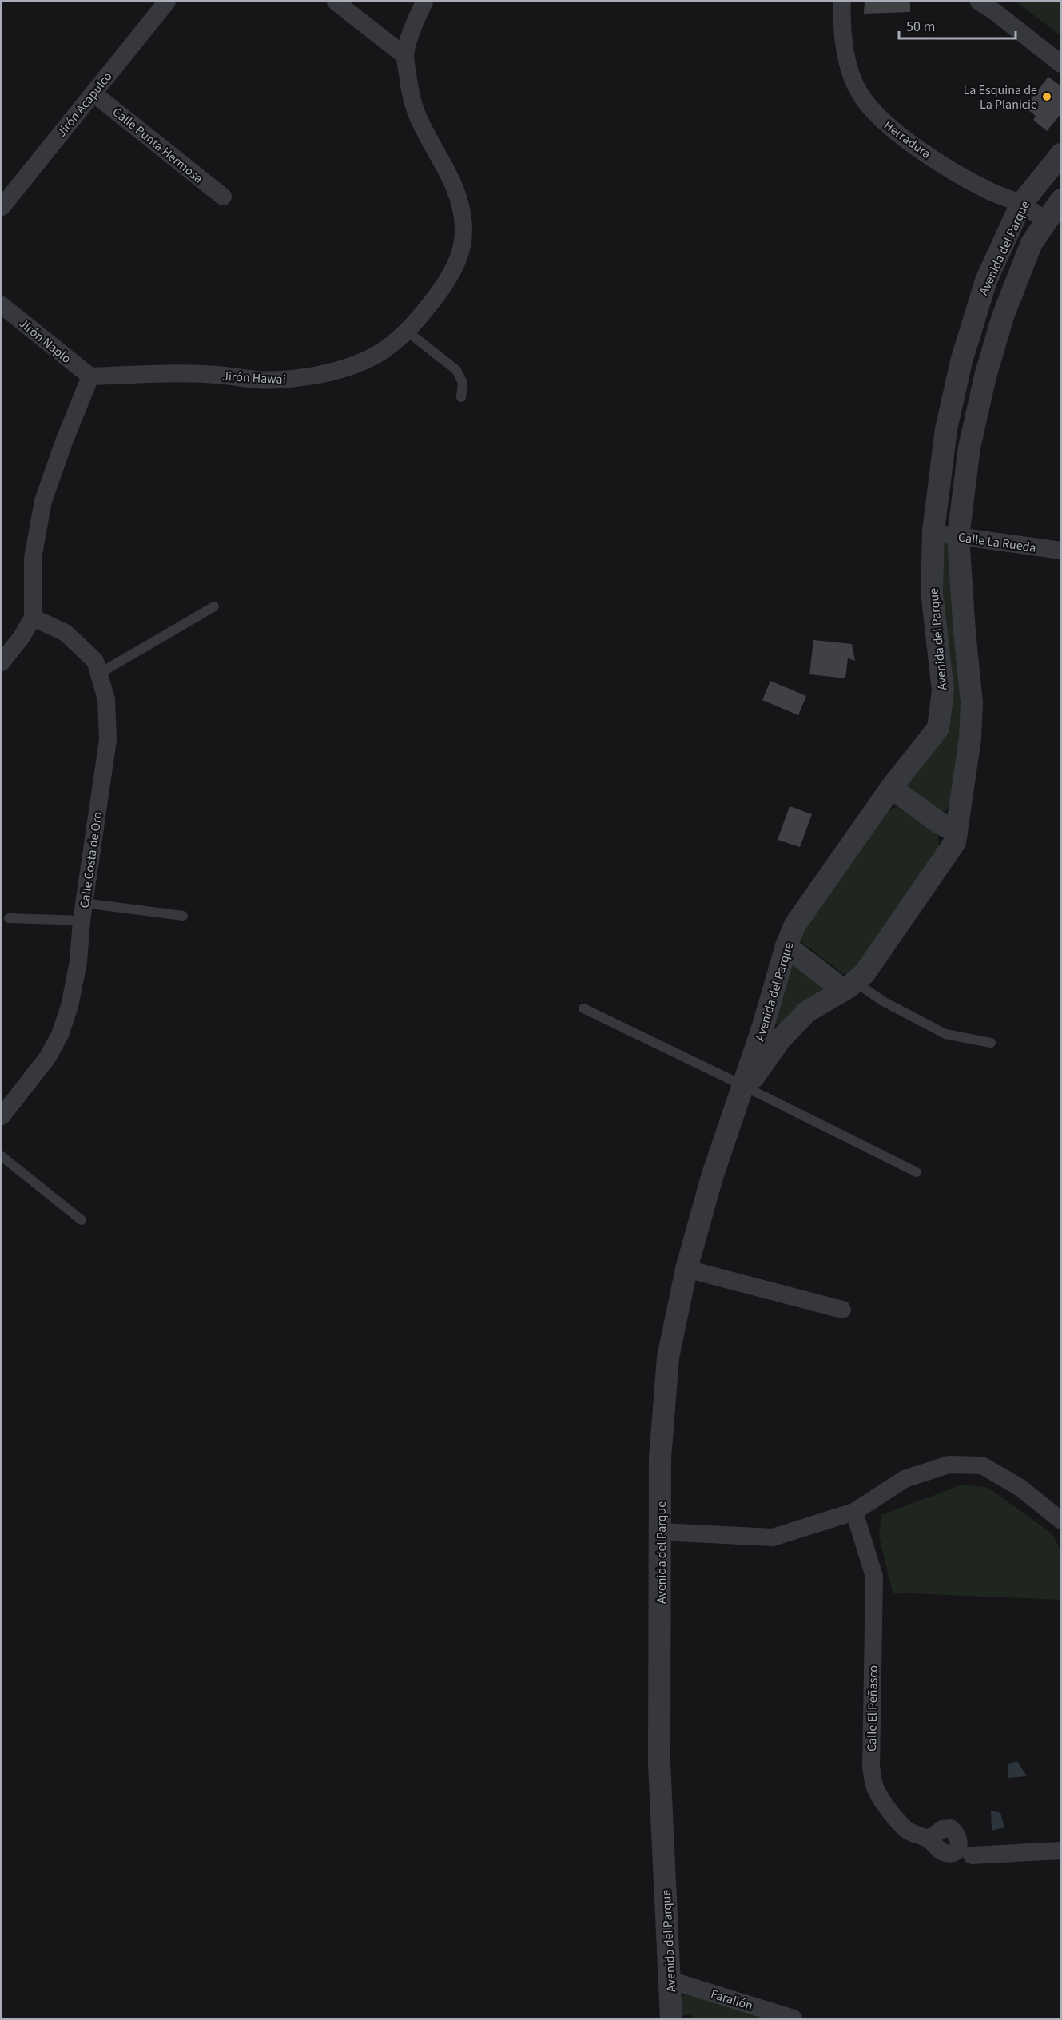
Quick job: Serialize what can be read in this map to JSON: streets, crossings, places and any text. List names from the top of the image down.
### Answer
{
  "streets": {
    "street": [
      "Jirón Acapulco",
      "Herradura",
      "Calle Punta Hermosa",
      "Avenida del Parque",
      "Jirón Naplo",
      "Jirón Hawai",
      "Calle La Rueda",
      "Calle Costa de Oro",
      "Calle El Peñasco",
      "Faralión"
    ]
  },
  "crossings": [
    ["Jirón Acapulco", "Calle Punta Hermosa"],
    ["Herradura", "Avenida del Parque"],
    ["Avenida del Parque", "Calle La Rueda"],
    ["Avenida del Parque", "Faralión"],
    ["Jirón Naplo", "Jirón Hawai"]
  ],
  "places": ["La Esquina de La Planicie"],
  "scale_bar": "50 m"
}
